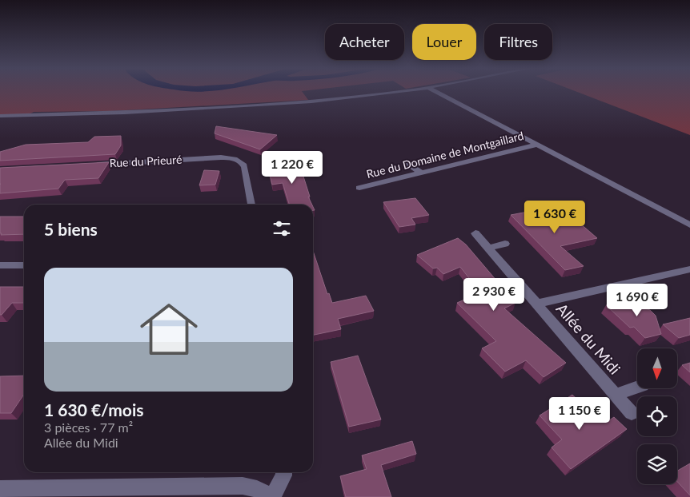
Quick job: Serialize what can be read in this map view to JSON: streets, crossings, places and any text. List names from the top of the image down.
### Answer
{
  "streets": {
    "street": ["Rue du Domaine de Montgaillard", "Rue du Prieuré", "Allée du Midi"]
  },
  "north": "bottom",
  "page": {
    "chip": ["Acheter", "Louer", "Filtres"],
    "price": [
      "1 220 €",
      "1 630 €",
      "2 930 €",
      "1 690 €",
      "1 150 €"
    ],
    "heading": "5 biens",
    "list": [
      {
        "name": "1 630 €/mois",
        "note": "3 pièces · 77 m² · Allée du Midi"
      }
    ]
  }
}
